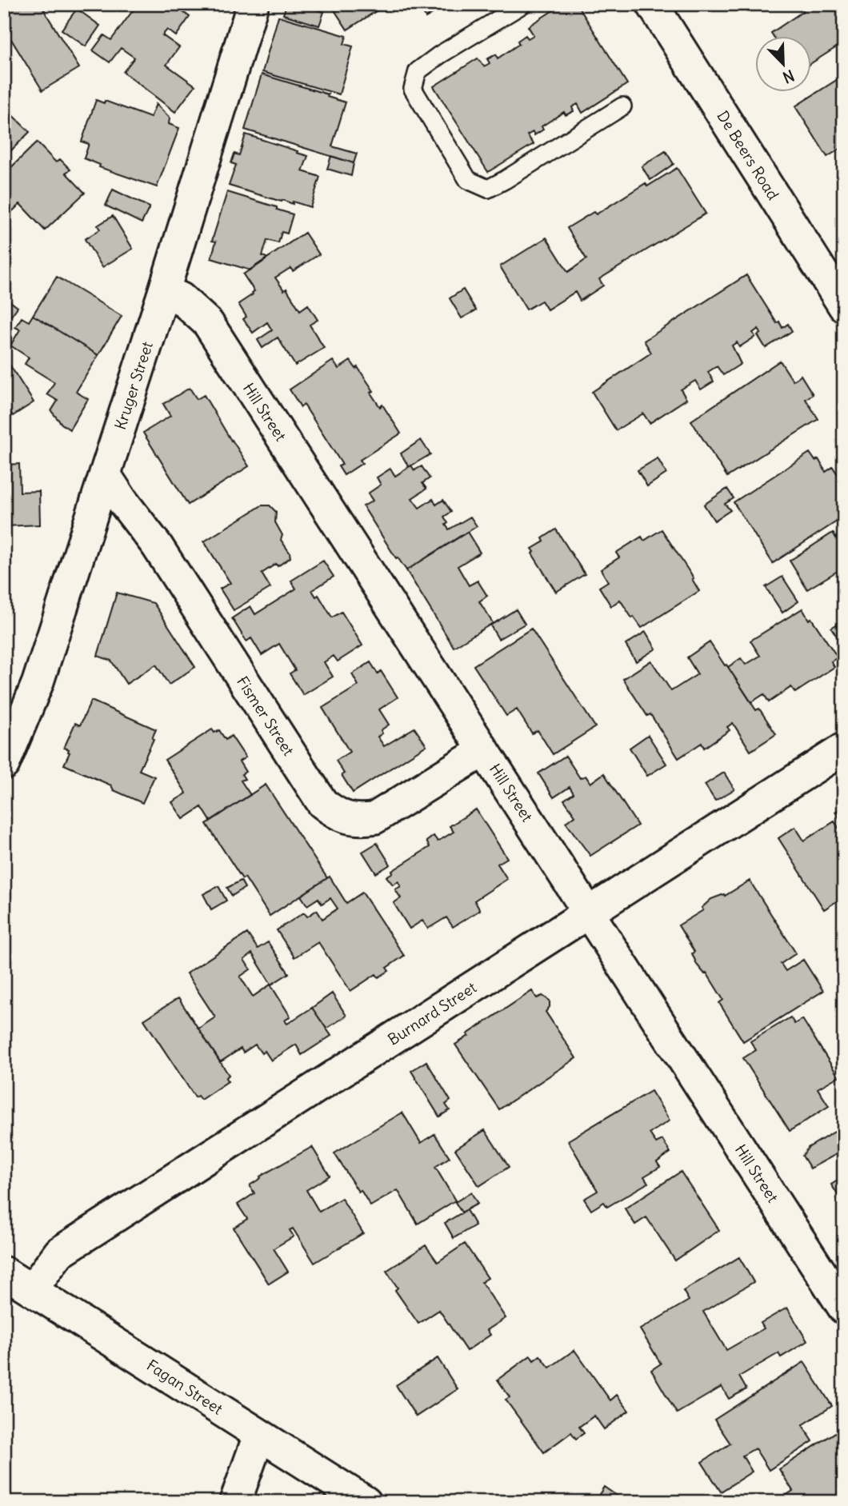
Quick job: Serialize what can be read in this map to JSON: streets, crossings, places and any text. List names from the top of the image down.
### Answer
{
  "streets": {
    "street": [
      "De Beers Road",
      "Kruger Street",
      "Hill Street",
      "Fismer Street",
      "Burnard Street",
      "Fagan Street"
    ]
  },
  "crossings": [
    ["Kruger Street", "Hill Street"],
    ["Kruger Street", "Fismer Street"],
    ["Hill Street", "Fismer Street"],
    ["Hill Street", "Burnard Street"],
    ["Burnard Street", "Fagan Street"]
  ],
  "north": "bottom right"
}
